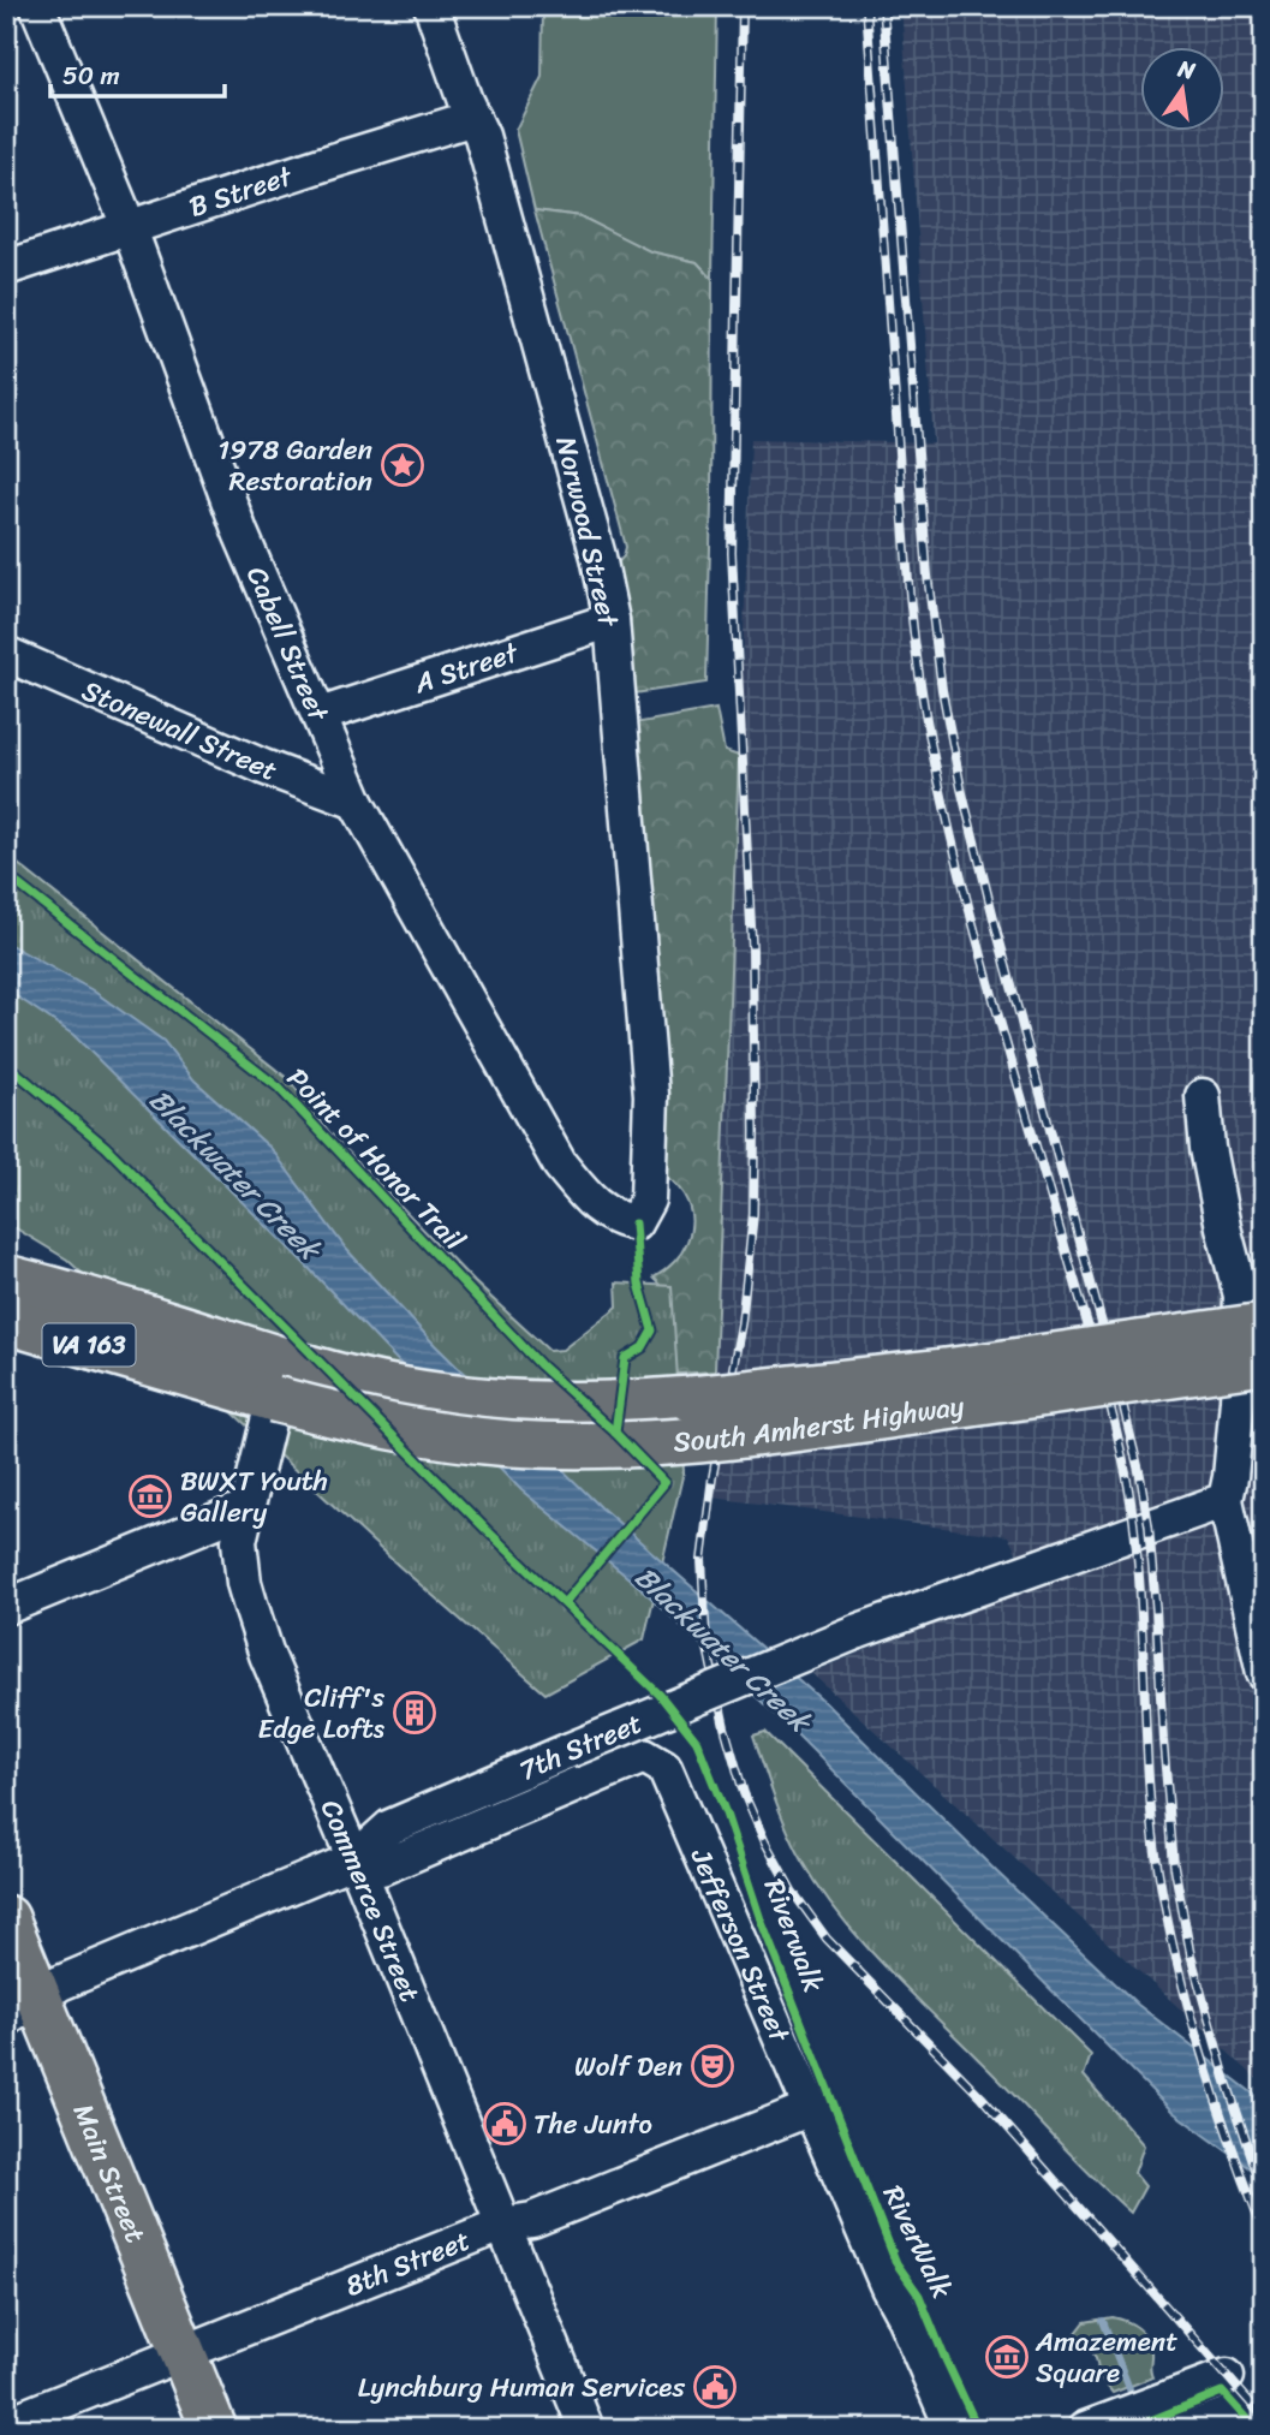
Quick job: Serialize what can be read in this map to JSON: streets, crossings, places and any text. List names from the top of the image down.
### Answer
{
  "streets": {
    "main road": ["VA 163", "South Amherst Highway", "Main Street"],
    "street": [
      "B Street",
      "Norwood Street",
      "Cabell Street",
      "A Street",
      "Stonewall Street",
      "7th Street",
      "Commerce Street",
      "Jefferson Street",
      "8th Street"
    ],
    "cycle path": ["Point of Honor Trail", "Riverwalk"]
  },
  "crossings": [
    ["B Street", "Norwood Street"],
    ["B Street", "Cabell Street"],
    ["Norwood Street", "Cabell Street"],
    ["Norwood Street", "A Street"],
    ["Cabell Street", "A Street"],
    ["Cabell Street", "Stonewall Street"],
    ["VA 163", "South Amherst Highway"],
    ["VA 163", "Commerce Street"],
    ["South Amherst Highway", "Commerce Street"],
    ["7th Street", "Commerce Street"],
    ["7th Street", "Jefferson Street"],
    ["7th Street", "Main Street"],
    ["Commerce Street", "Jefferson Street"],
    ["Commerce Street", "8th Street"],
    ["Jefferson Street", "8th Street"],
    ["Main Street", "8th Street"]
  ],
  "water": ["Blackwater Creek"],
  "places": {
    "place": ["1978 Garden Restoration"],
    "museum": ["BWXT Youth Gallery", "Amazement Square"],
    "building": ["Cliff's Edge Lofts"],
    "theatre": ["Wolf Den"],
    "public building": ["The Junto", "Lynchburg Human Services"]
  },
  "scale_bar": "50 m",
  "north": "top"
}
